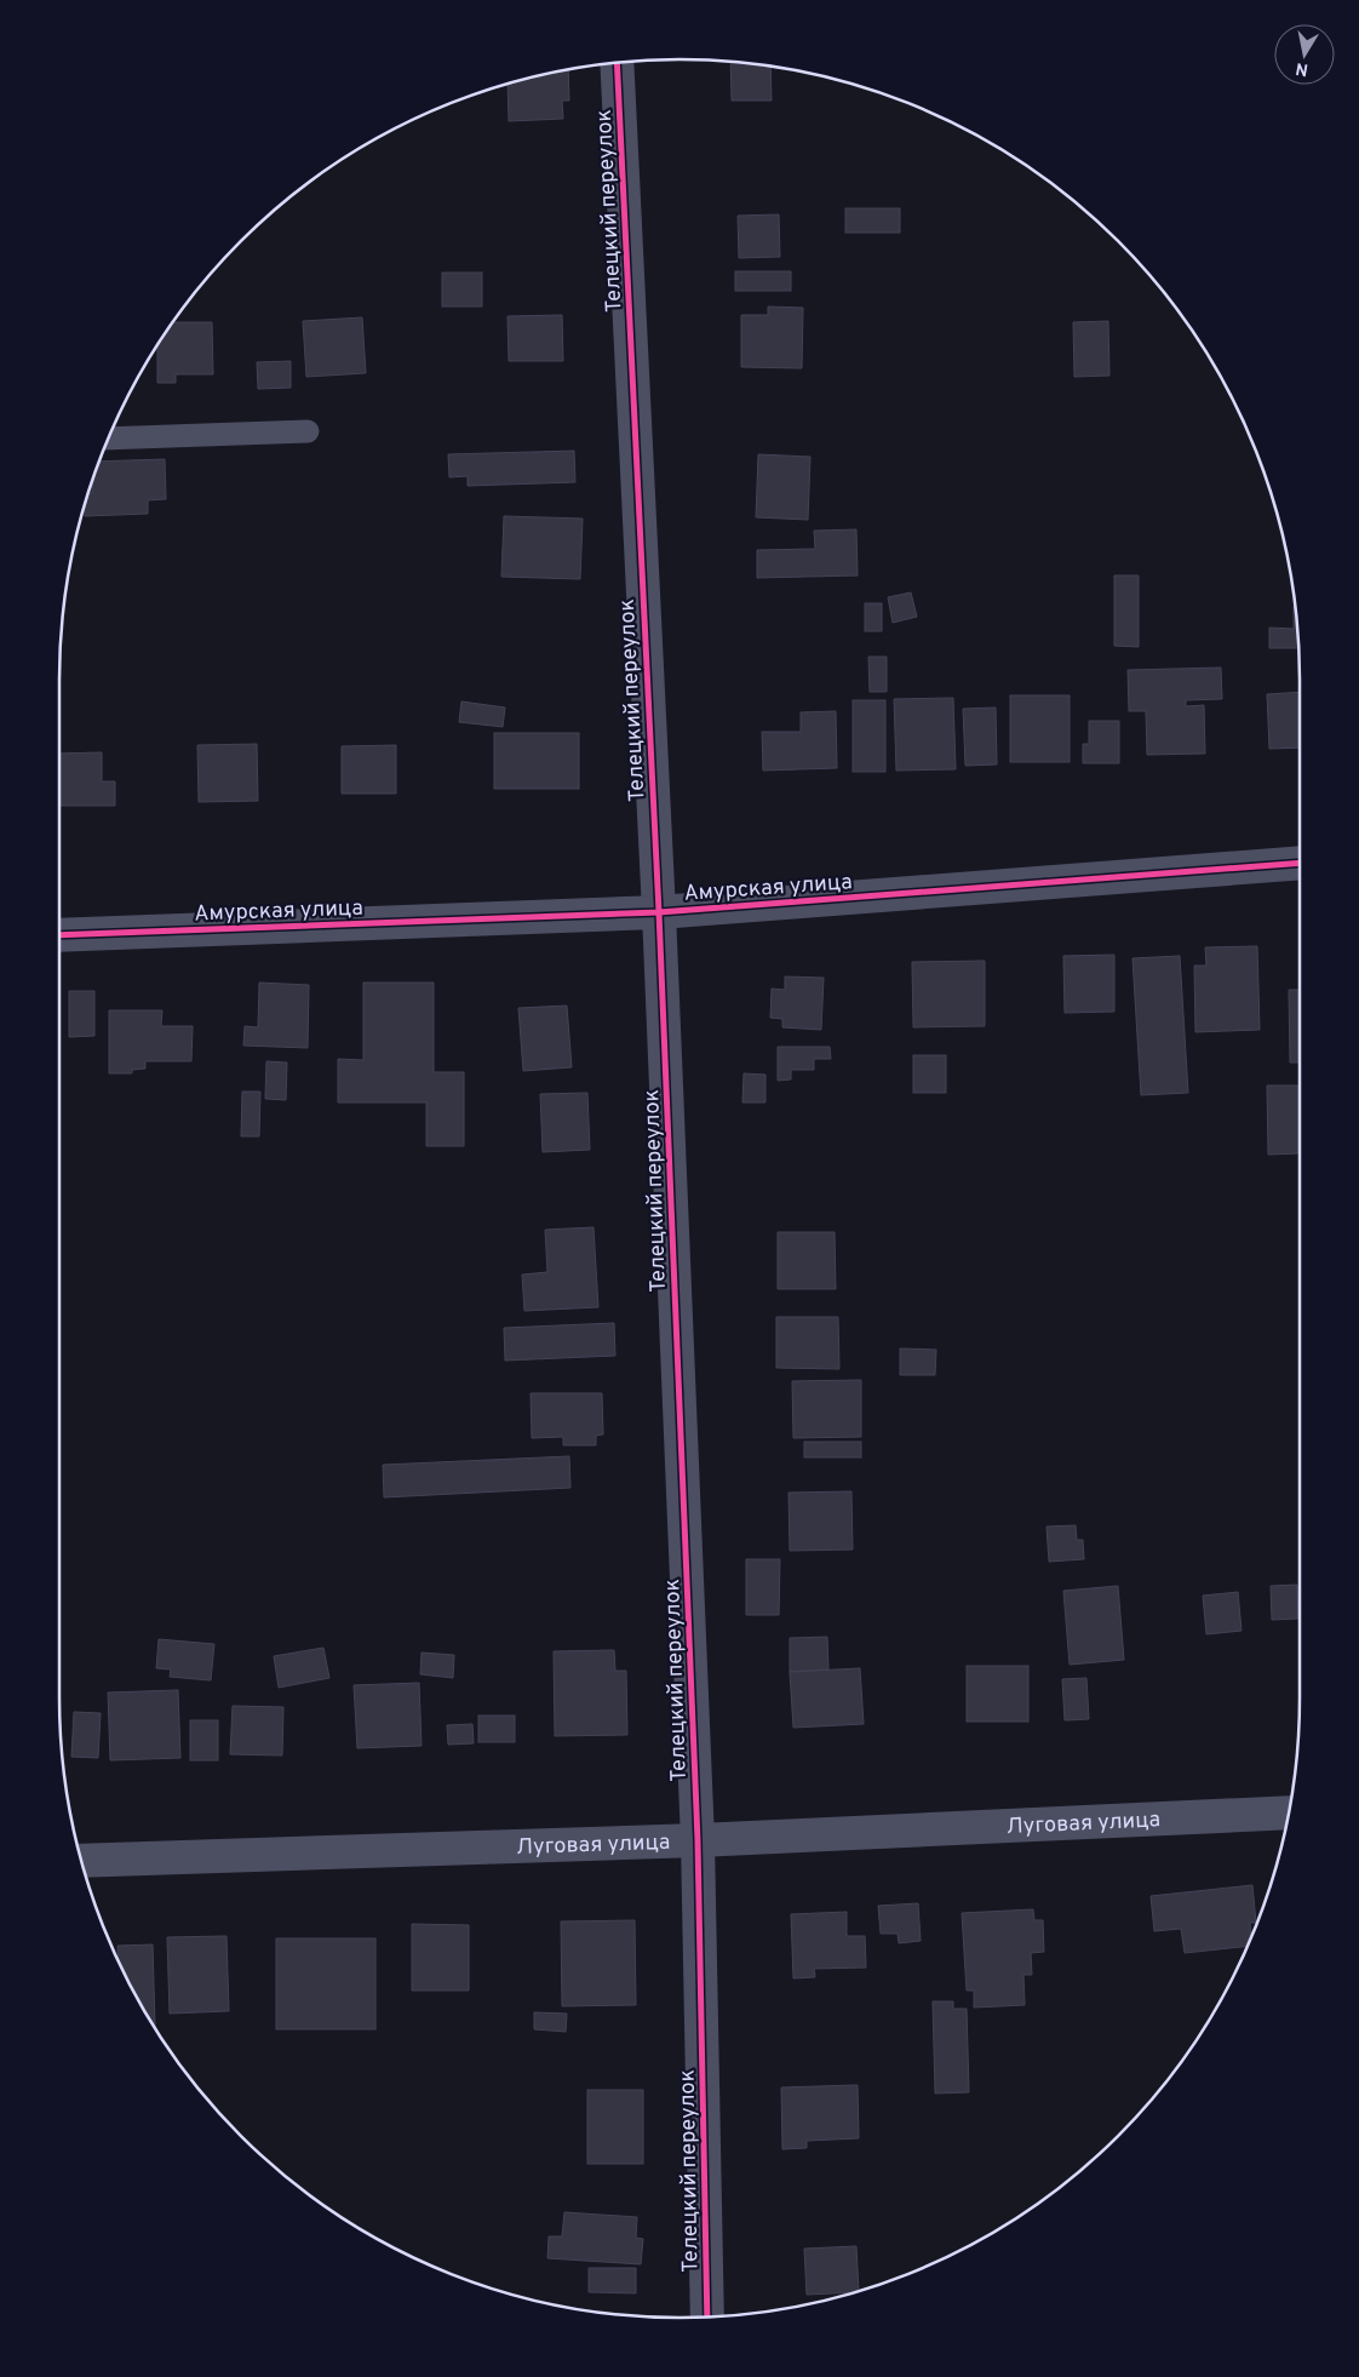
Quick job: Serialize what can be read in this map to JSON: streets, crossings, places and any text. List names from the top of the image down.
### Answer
{
  "streets": {
    "street": ["Телецкий переулок", "Амурская улица", "Луговая улица"]
  },
  "crossings": [
    ["Телецкий переулок", "Амурская улица"],
    ["Телецкий переулок", "Луговая улица"]
  ],
  "north": "bottom"
}
